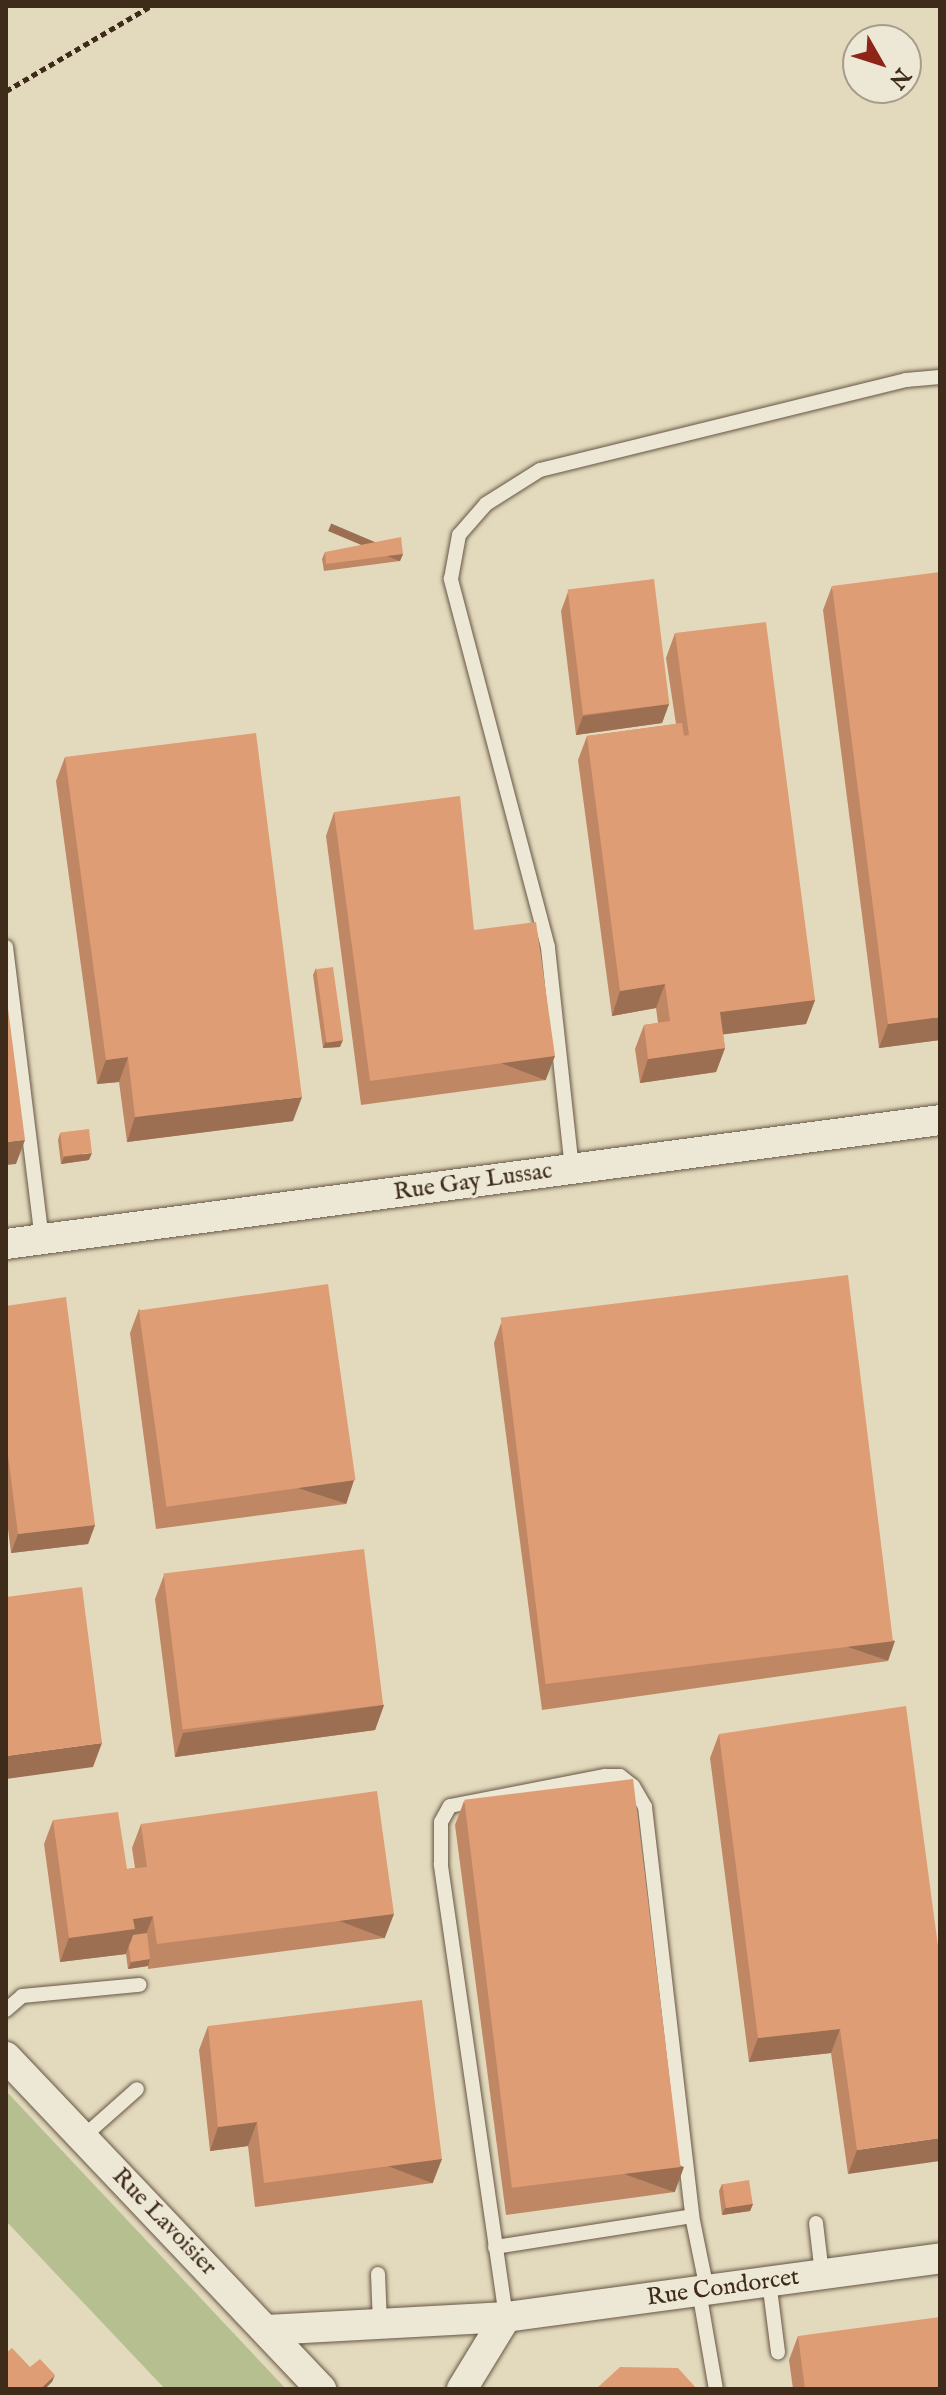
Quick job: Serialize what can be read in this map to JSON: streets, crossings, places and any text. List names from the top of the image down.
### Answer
{
  "streets": {
    "street": ["Rue Gay Lussac", "Rue Lavoisier", "Rue Condorcet"]
  },
  "crossings": [
    ["Rue Lavoisier", "Rue Condorcet"]
  ],
  "north": "bottom right"
}
